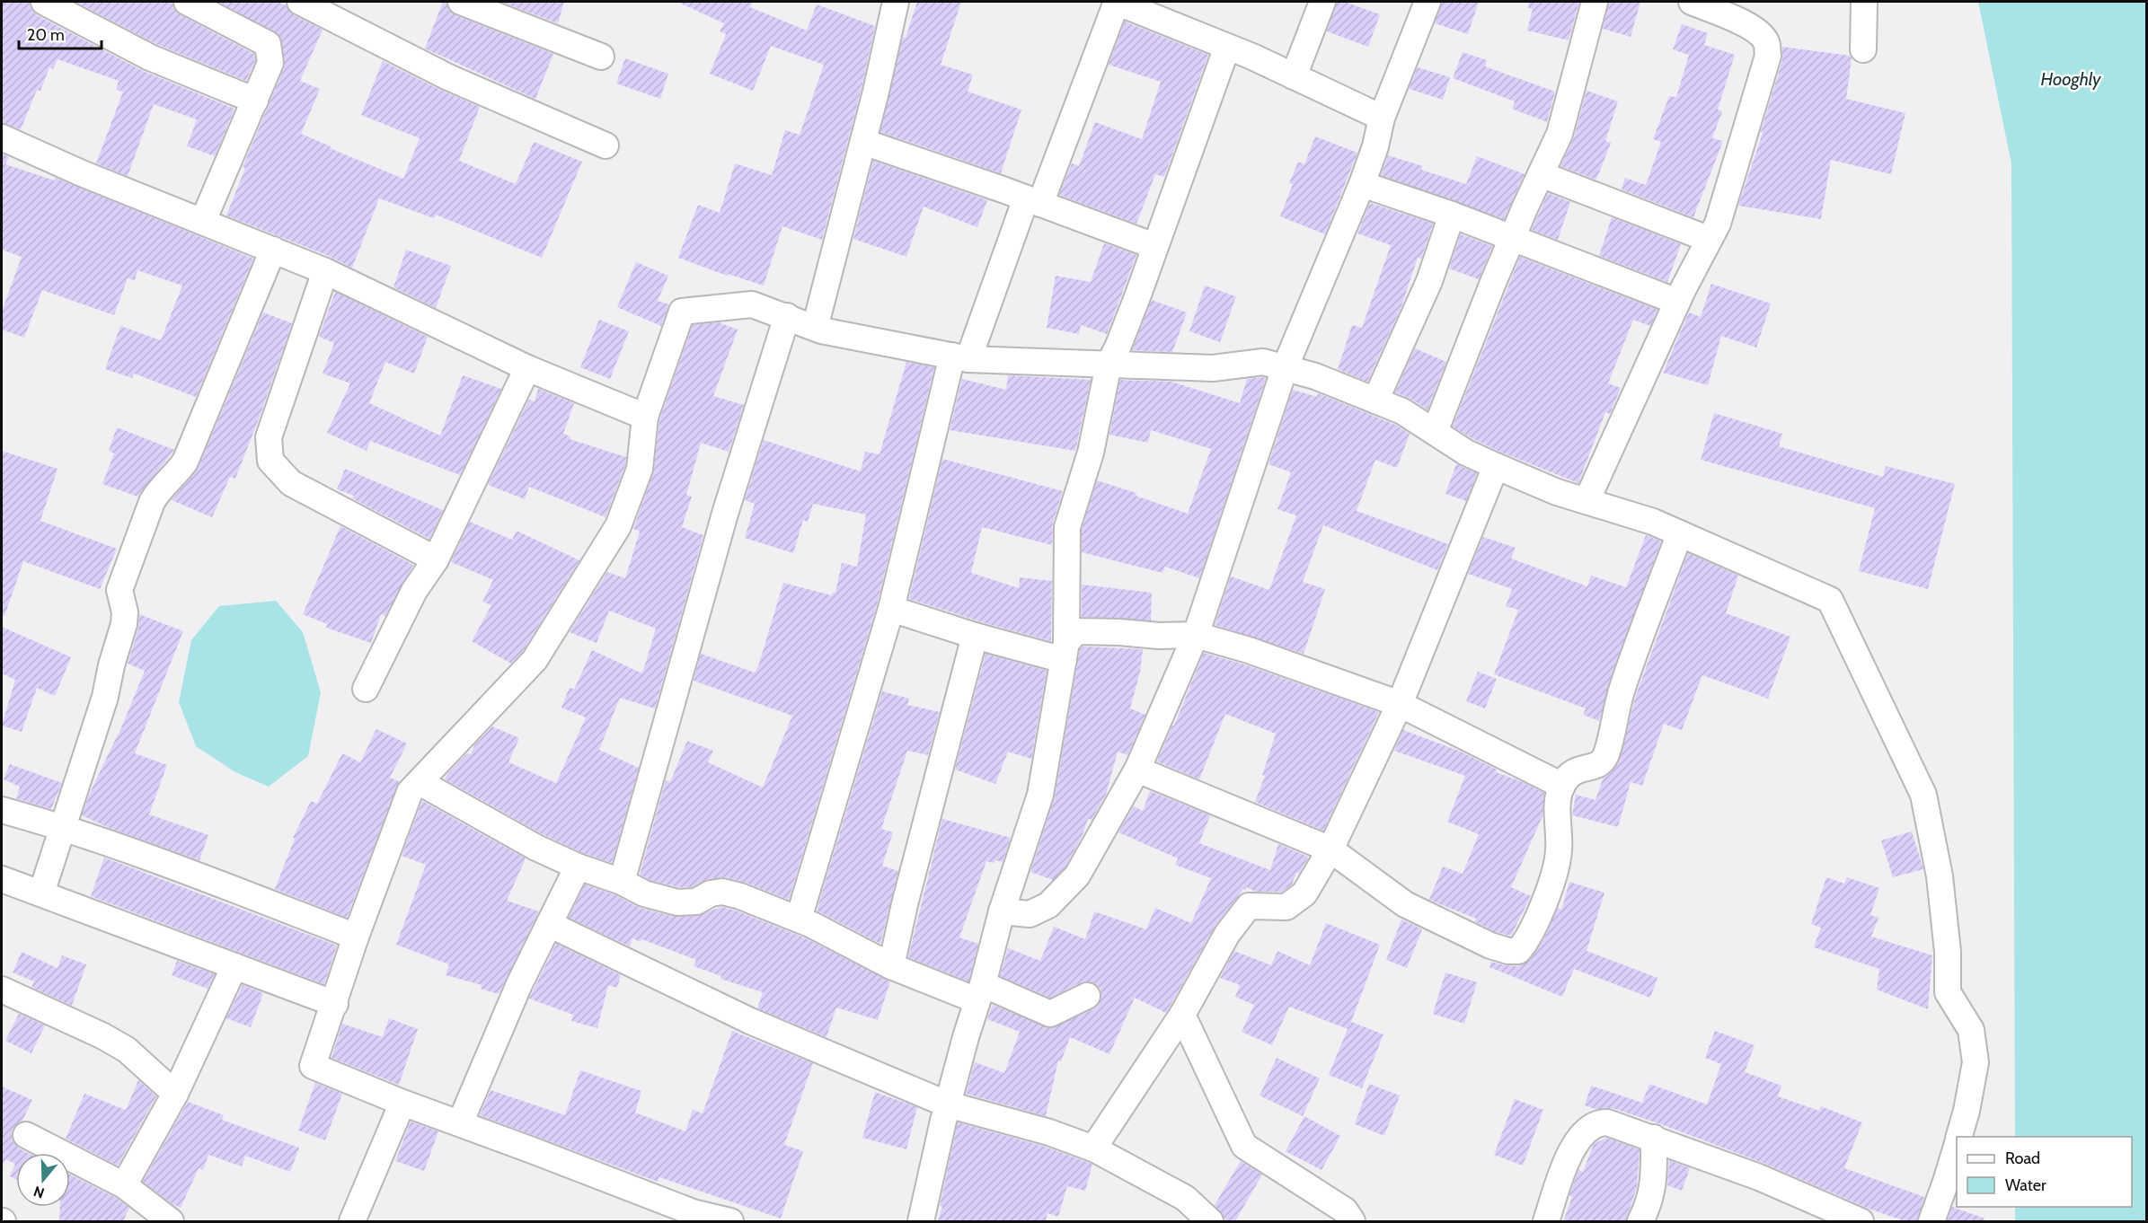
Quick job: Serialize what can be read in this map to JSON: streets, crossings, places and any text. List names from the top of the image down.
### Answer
{
  "water": ["Hooghly"],
  "legend": ["Road", "Water"],
  "scale_bar": "20 m",
  "north": "bottom"
}
